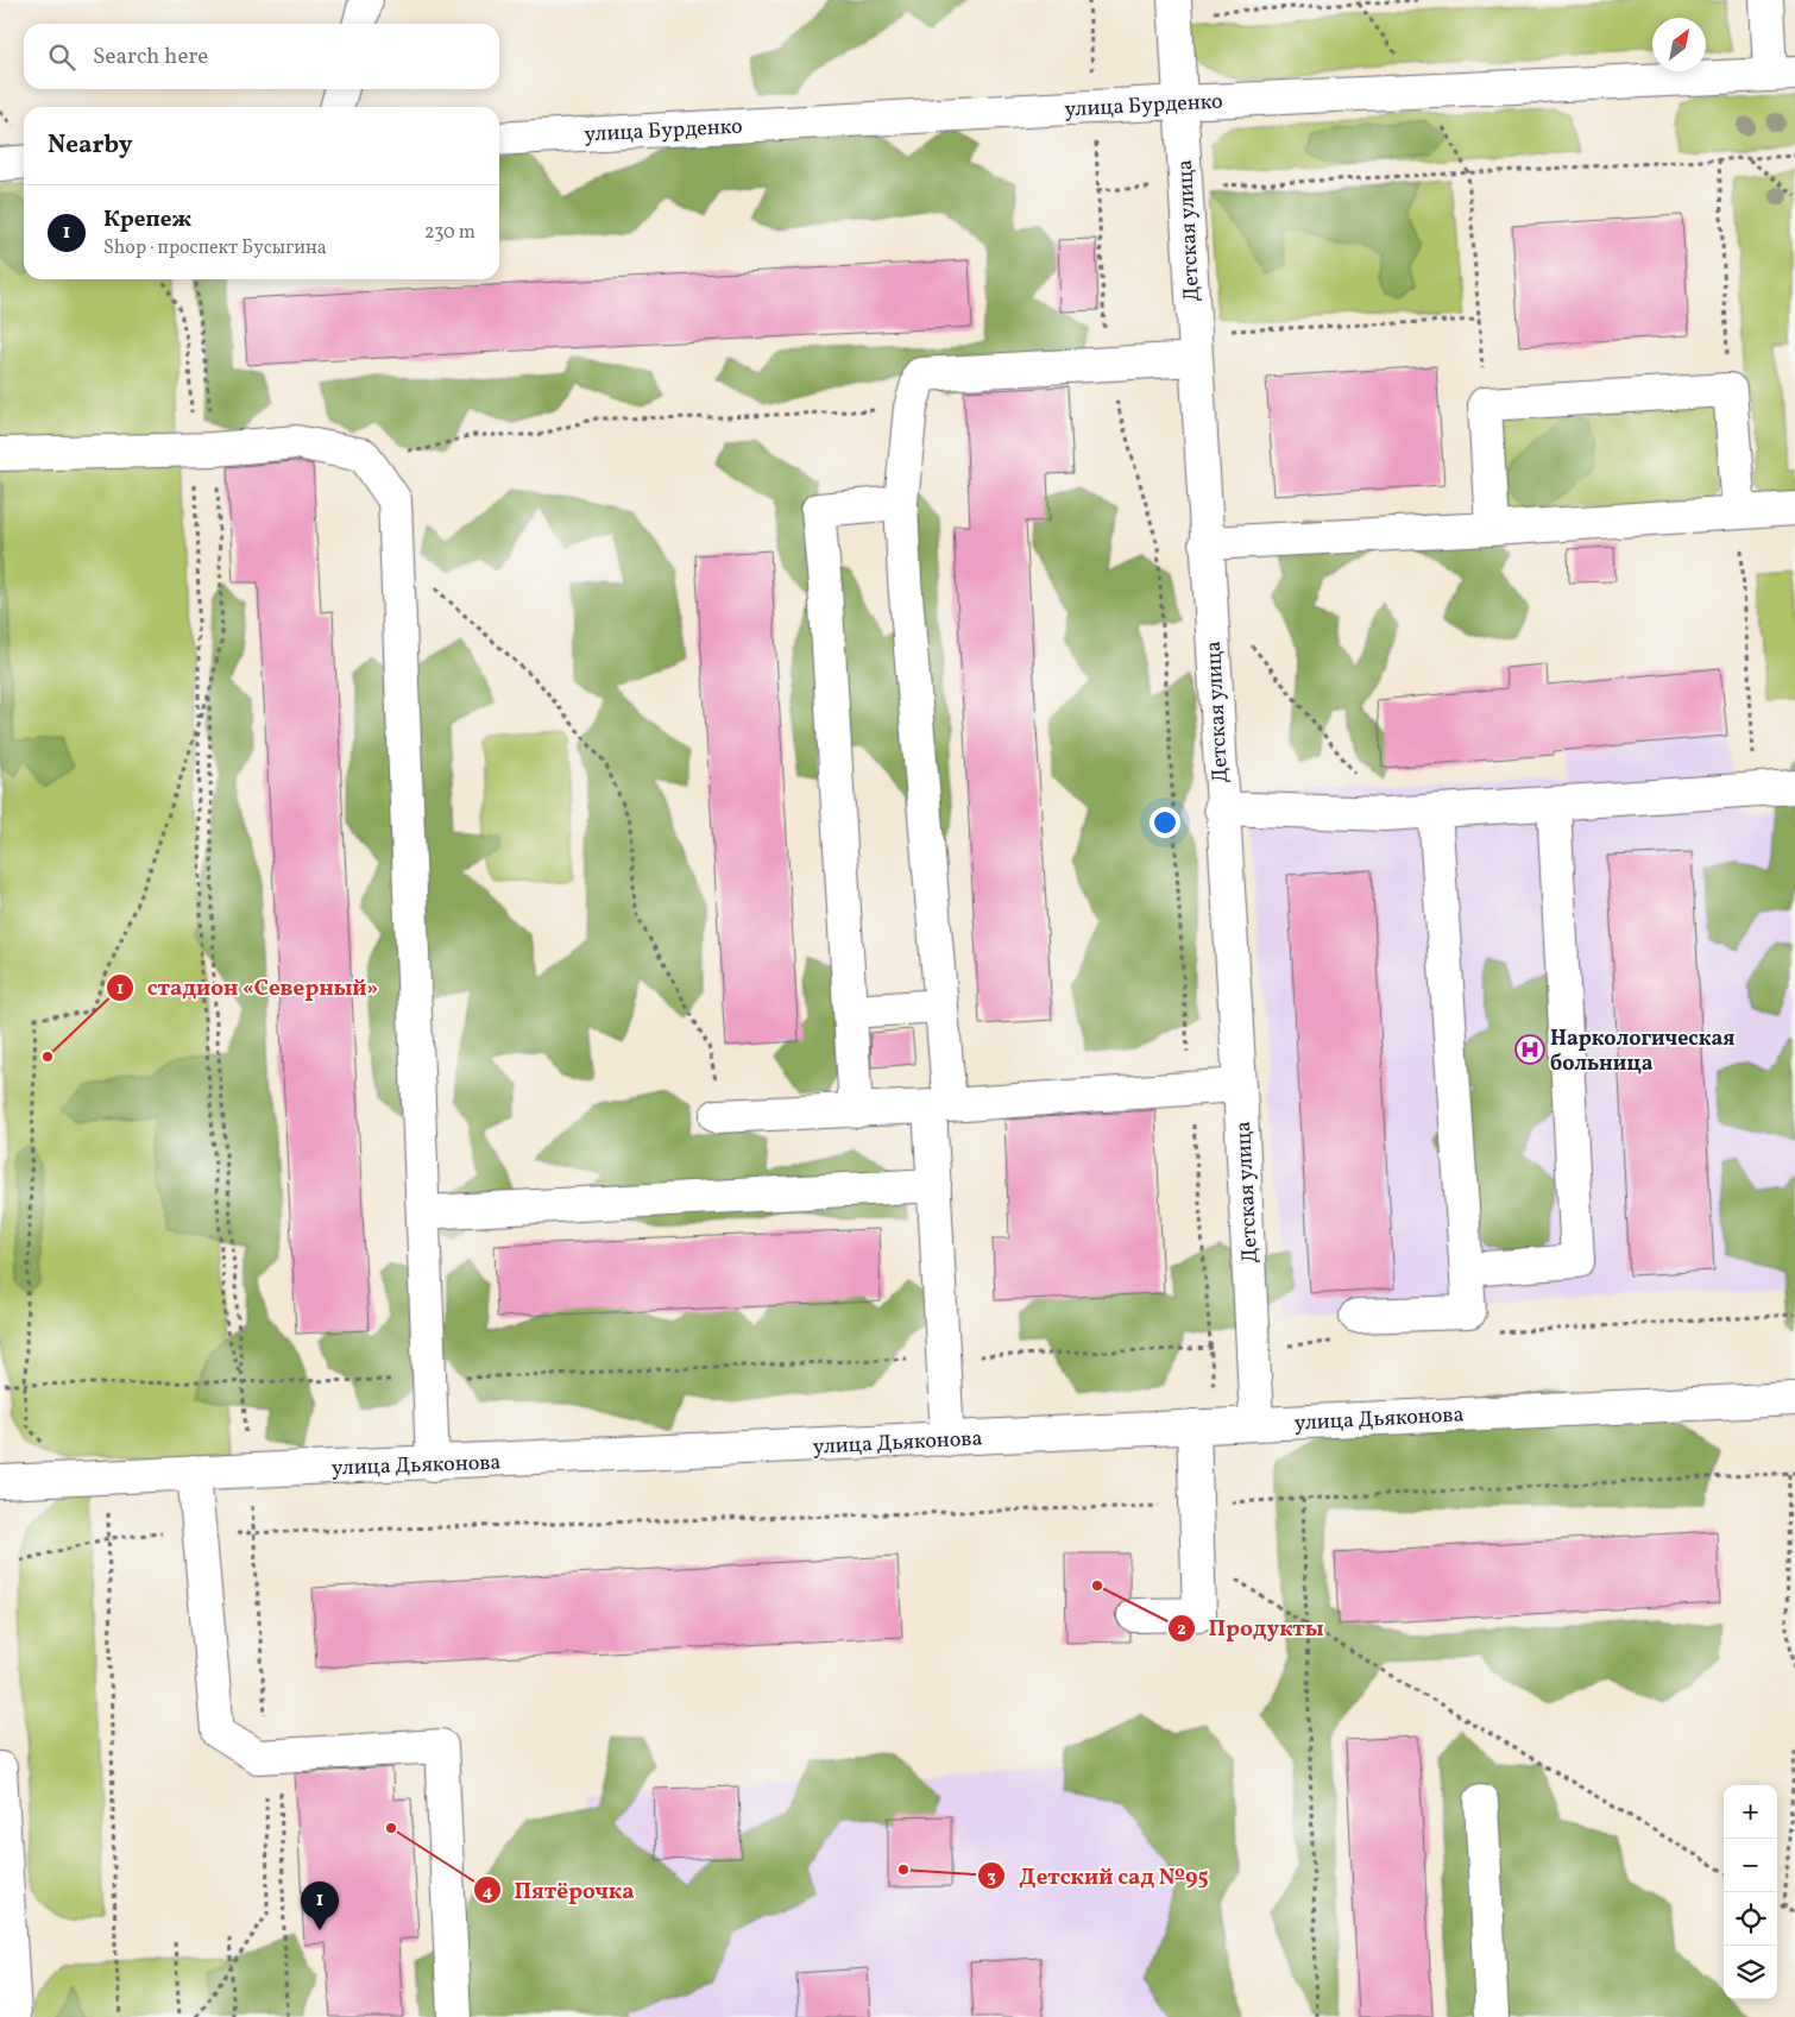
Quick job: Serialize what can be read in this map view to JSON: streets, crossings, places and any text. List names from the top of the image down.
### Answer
{
  "streets": {
    "street": ["улица Бурденко", "Детская улица", "улица Дьяконова"]
  },
  "crossings": [
    ["улица Бурденко", "Детская улица"],
    ["Детская улица", "улица Дьяконова"]
  ],
  "places": {
    "hospital": ["Наркологическая больница"],
    "other": [
      "стадион «Северный»",
      "Продукты",
      "Пятёрочка",
      "Детский сад №95"
    ]
  },
  "north": "top right",
  "page": {
    "search": "Search here",
    "heading": "Nearby",
    "list": [
      {
        "mark": "1",
        "name": "Крепеж",
        "note": "Shop · проспект Бусыгина",
        "value": "230 m"
      }
    ],
    "map_buttons": ["+", "−"],
    "pins": "1"
  }
}
